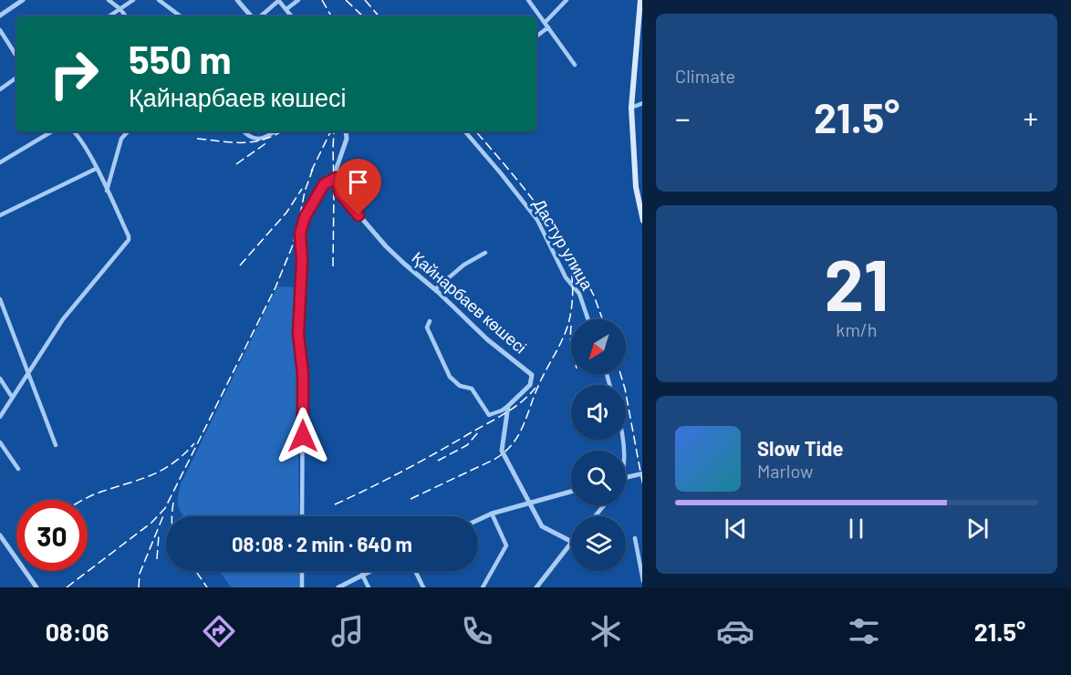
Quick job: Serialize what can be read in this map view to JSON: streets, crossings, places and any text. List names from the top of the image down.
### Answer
{
  "streets": {
    "street": ["Дастур улица", "Қайнарбаев көшесі"]
  },
  "north": "bottom left",
  "page": {
    "tile": [
      "Climate",
      ["21", "km/h"]
    ],
    "turn": ["550 m", "Қайнарбаев көшесі"],
    "heat": ["−", "21.5°", "+"],
    "song": ["Slow Tide", "Marlow"],
    "limit": "30",
    "trip": "08:08 · 2 min · 640 m",
    "tabs": ["08:06", "21.5°"]
  }
}
